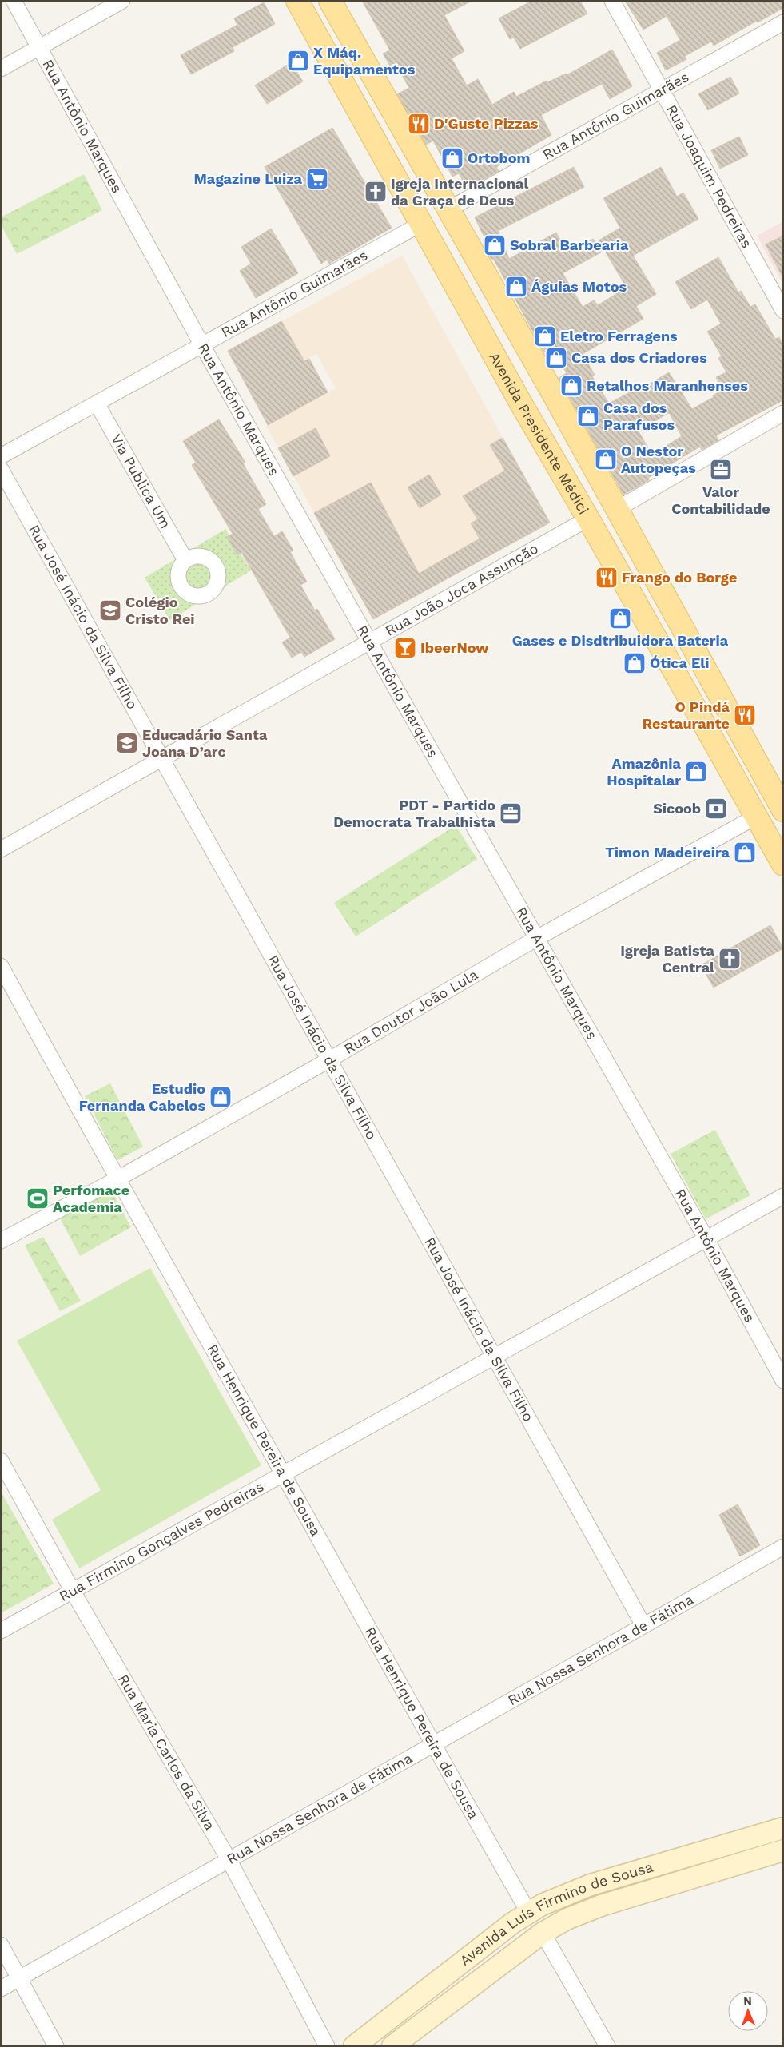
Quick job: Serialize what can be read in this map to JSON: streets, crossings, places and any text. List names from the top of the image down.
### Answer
{
  "streets": {
    "main road": ["Avenida Presidente Médici", "Avenida Luís Firmino de Sousa"],
    "street": [
      "Rua Antônio Guimarães",
      "Rua Antônio Marques",
      "Rua Joaquim Pedreiras",
      "Via Publica Um",
      "Rua João Joca Assunção",
      "Rua José Inácio da Silva Filho",
      "Rua Doutor João Lula",
      "Rua Henrique Pereira de Sousa",
      "Rua Firmino Gonçalves Pedreiras",
      "Rua Nossa Senhora de Fátima",
      "Rua Maria Carlos da Silva"
    ]
  },
  "crossings": [
    ["Rua Antônio Guimarães", "Rua Antônio Marques"],
    ["Rua Antônio Guimarães", "Rua Joaquim Pedreiras"],
    ["Rua Antônio Guimarães", "Avenida Presidente Médici"],
    ["Rua Antônio Guimarães", "Via Publica Um"],
    ["Rua Antônio Marques", "Rua João Joca Assunção"],
    ["Rua Antônio Marques", "Rua Doutor João Lula"],
    ["Rua Antônio Marques", "Rua Firmino Gonçalves Pedreiras"],
    ["Avenida Presidente Médici", "Rua João Joca Assunção"],
    ["Avenida Presidente Médici", "Rua Doutor João Lula"],
    ["Rua João Joca Assunção", "Rua José Inácio da Silva Filho"],
    ["Rua José Inácio da Silva Filho", "Rua Doutor João Lula"],
    ["Rua José Inácio da Silva Filho", "Rua Firmino Gonçalves Pedreiras"],
    ["Rua José Inácio da Silva Filho", "Rua Nossa Senhora de Fátima"],
    ["Rua Doutor João Lula", "Rua Henrique Pereira de Sousa"],
    ["Rua Henrique Pereira de Sousa", "Rua Firmino Gonçalves Pedreiras"],
    ["Rua Henrique Pereira de Sousa", "Rua Nossa Senhora de Fátima"],
    ["Rua Henrique Pereira de Sousa", "Avenida Luís Firmino de Sousa"],
    ["Rua Firmino Gonçalves Pedreiras", "Rua Maria Carlos da Silva"],
    ["Rua Nossa Senhora de Fátima", "Rua Maria Carlos da Silva"]
  ],
  "places": {
    "shop": [
      "X Máq. Equipamentos",
      "Ortobom",
      "Sobral Barbearia",
      "Águias Motos",
      "Eletro Ferragens",
      "Casa dos Criadores",
      "Retalhos Maranhenses",
      "Casa dos Parafusos",
      "O Nestor Autopeças",
      "Gases e Disdtribuidora Bateria",
      "Ótica Eli",
      "Amazônia Hospitalar",
      "Timon Madeireira",
      "Estudio Fernanda Cabelos"
    ],
    "restaurant": ["D'Guste Pizzas", "Frango do Borge", "O Pindá Restaurante"],
    "supermarket": ["Magazine Luiza"],
    "church": ["Igreja Internacional da Graça de Deus", "Igreja Batista Central"],
    "office": ["Valor Contabilidade", "PDT - Partido Democrata Trabalhista"],
    "school or university": ["Colégio Cristo Rei", "Educadário Santa Joana D’arc"],
    "bar": ["IbeerNow"],
    "bank": ["Sicoob"],
    "sports": ["Perfomace Academia"]
  },
  "north": "top"
}
